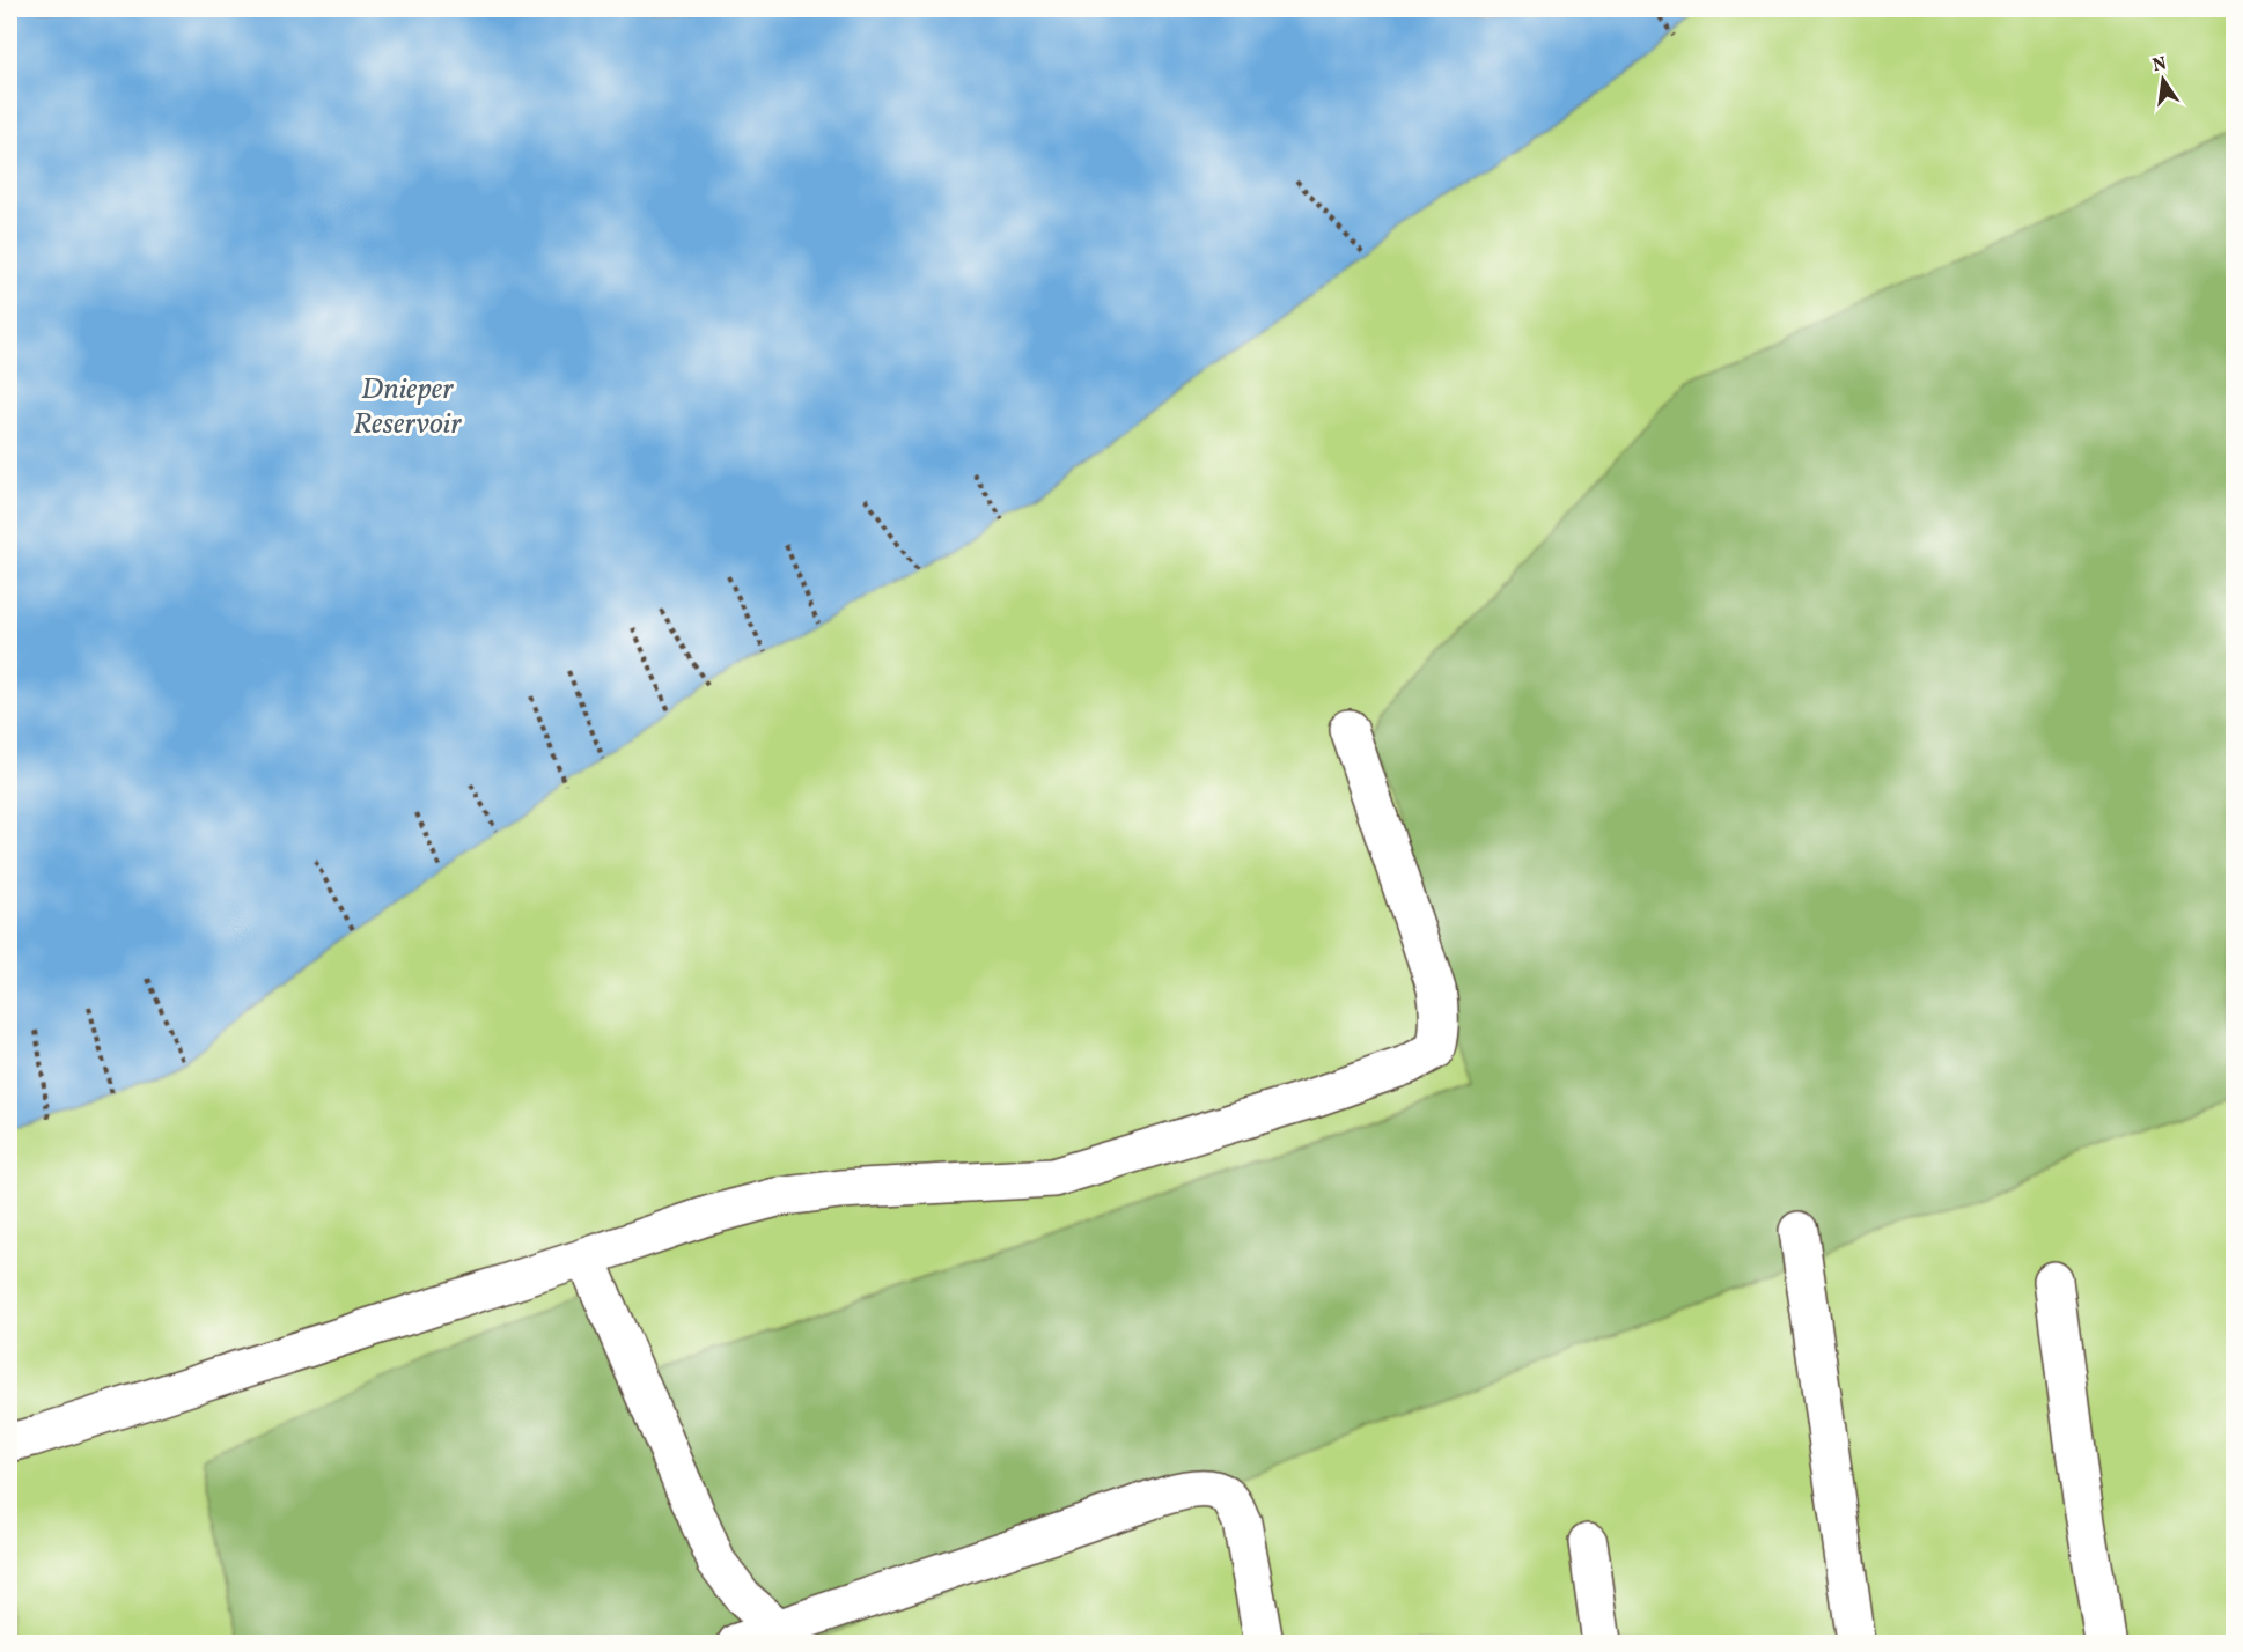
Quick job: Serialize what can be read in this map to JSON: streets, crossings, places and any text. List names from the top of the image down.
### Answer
{
  "water": ["Dnieper Reservoir"],
  "north": "top"
}
